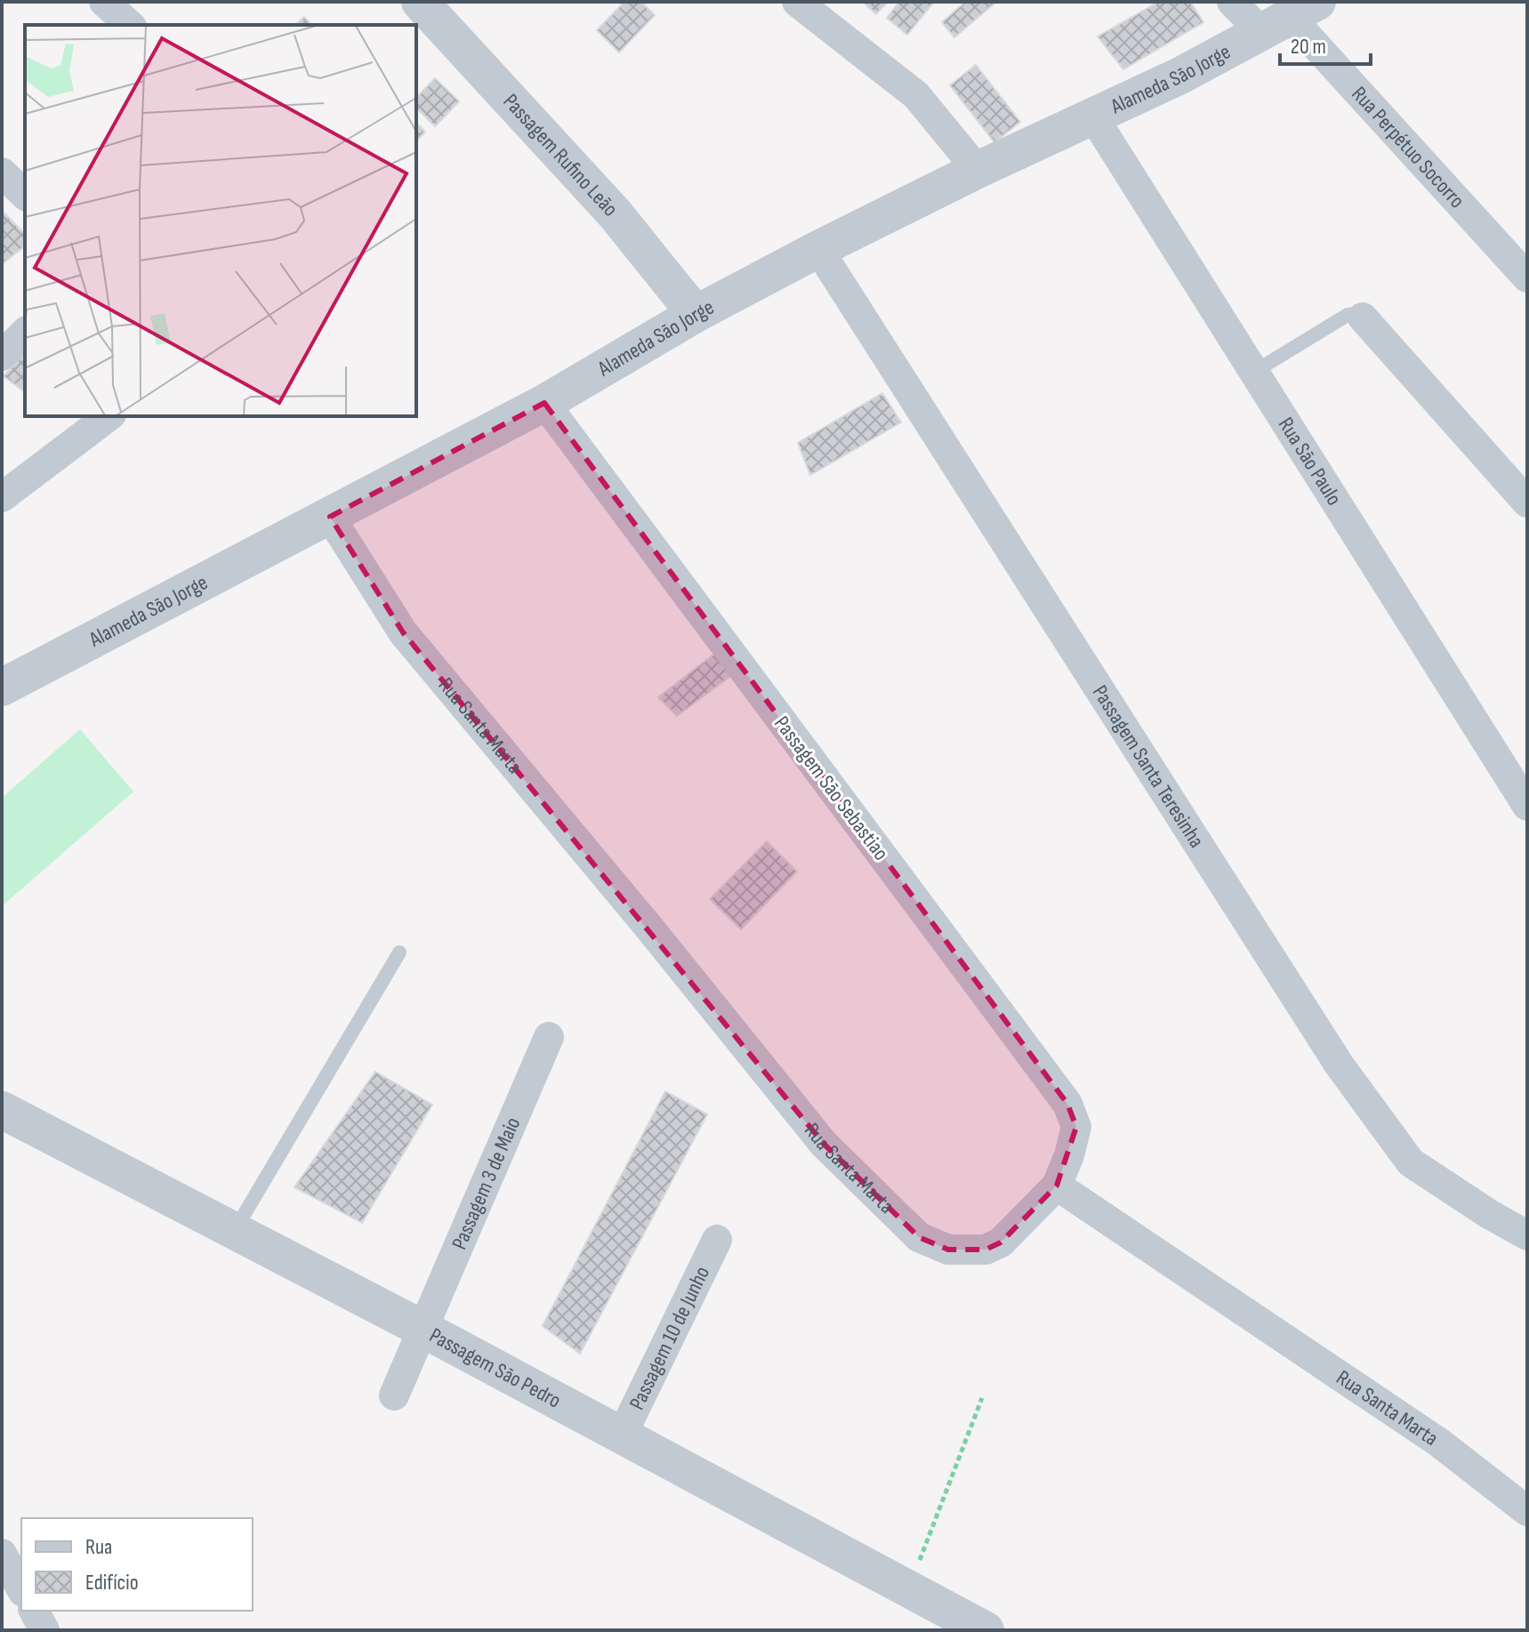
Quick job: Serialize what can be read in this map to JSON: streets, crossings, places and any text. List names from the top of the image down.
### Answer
{
  "streets": {
    "street": [
      "Alameda São Jorge",
      "Rua Perpétuo Socorro",
      "Passagem Rufino Leão",
      "Rua São Paulo",
      "Rua Santa Marta",
      "Passagem Santa Teresinha",
      "Passagem São Sebastiao",
      "Passagem 3 de Maio",
      "Passagem 10 de Junho",
      "Passagem São Pedro"
    ]
  },
  "crossings": [
    ["Alameda São Jorge", "Rua Perpétuo Socorro"],
    ["Alameda São Jorge", "Passagem Rufino Leão"],
    ["Alameda São Jorge", "Rua São Paulo"],
    ["Alameda São Jorge", "Rua Santa Marta"],
    ["Alameda São Jorge", "Passagem Santa Teresinha"],
    ["Alameda São Jorge", "Passagem São Sebastiao"],
    ["Rua Santa Marta", "Passagem São Sebastiao"],
    ["Passagem 3 de Maio", "Passagem São Pedro"],
    ["Passagem 10 de Junho", "Passagem São Pedro"]
  ],
  "legend": ["Rua", "Edifício"],
  "scale_bar": "20 m"
}
